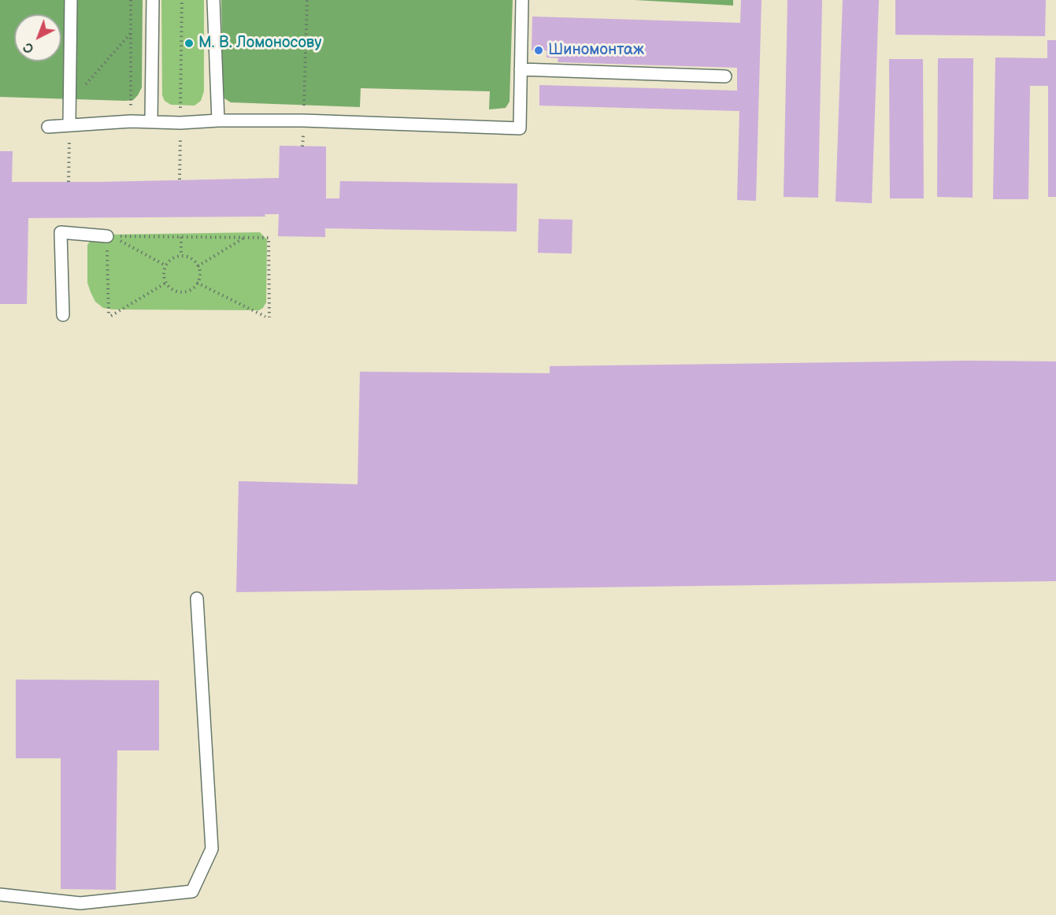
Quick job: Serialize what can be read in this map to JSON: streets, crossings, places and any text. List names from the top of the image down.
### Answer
{
  "places": ["М. В. Ломоносову", "Шиномонтаж"],
  "north": "bottom left"
}
